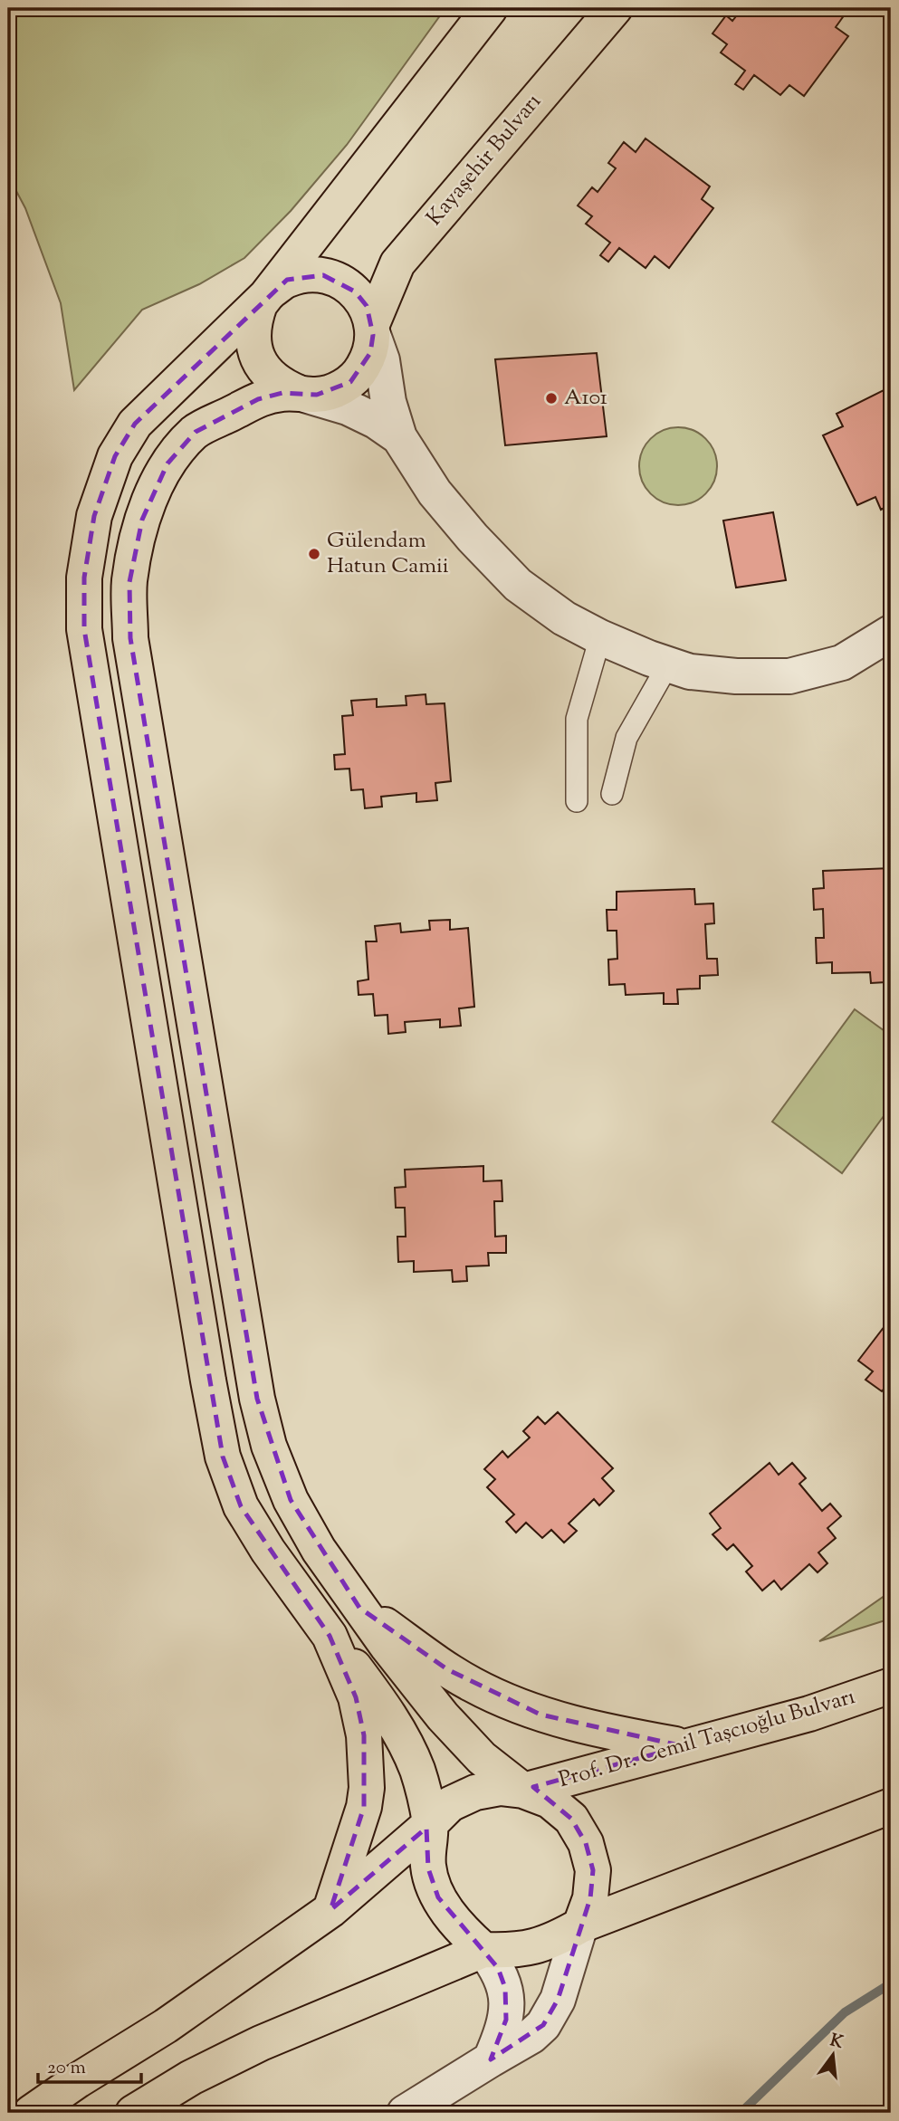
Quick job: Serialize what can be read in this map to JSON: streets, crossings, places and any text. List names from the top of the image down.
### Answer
{
  "streets": {
    "main road": ["Kayaşehir Bulvarı", "Prof. Dr. Cemil Taşcıoğlu Bulvarı"]
  },
  "places": ["A101", "Gülendam Hatun Camii"],
  "scale_bar": "20 m",
  "north": "top"
}
